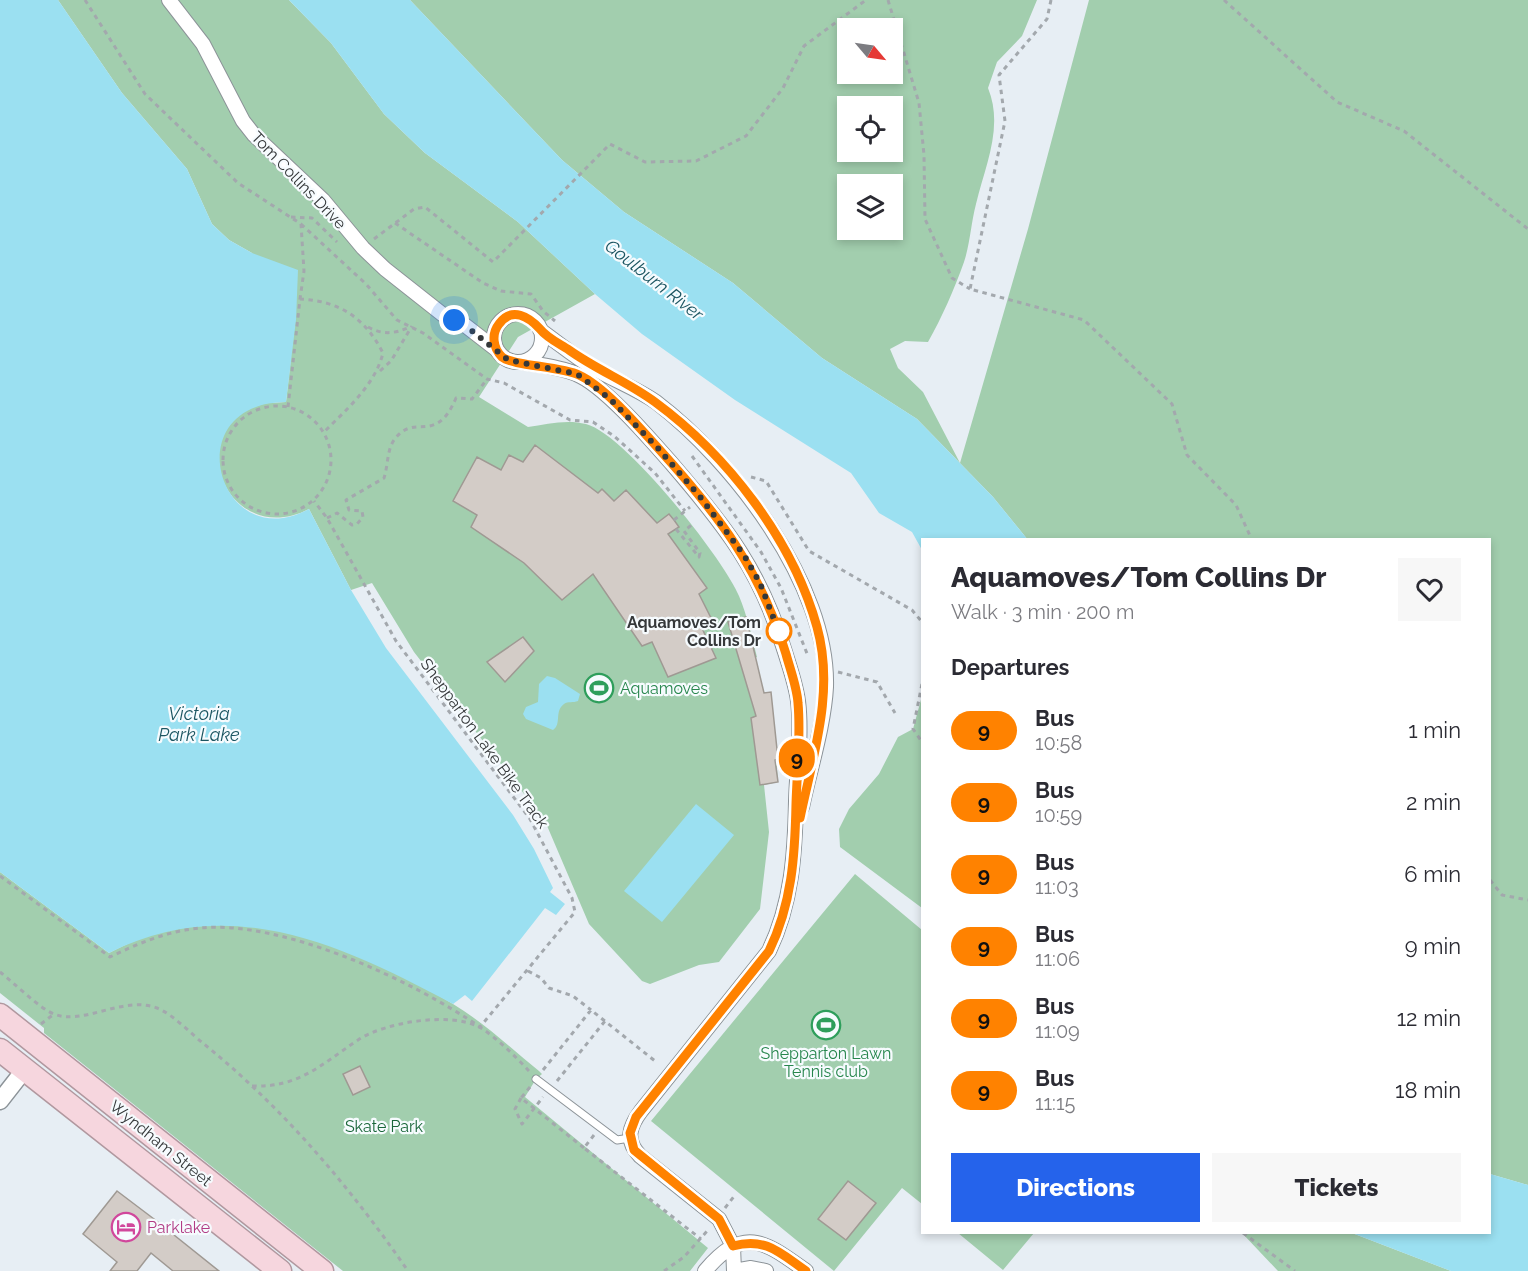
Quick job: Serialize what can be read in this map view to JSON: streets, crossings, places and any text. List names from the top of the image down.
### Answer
{
  "streets": {
    "highway": ["Wyndham Street"],
    "street": ["Tom Collins Drive"],
    "path": ["Shepparton Lake Bike Track"]
  },
  "water": ["Goulburn River", "Victoria Park Lake"],
  "parks": ["Skate Park"],
  "places": {
    "other": ["Aquamoves/Tom Collins Dr"],
    "sports": ["Aquamoves", "Shepparton Lawn Tennis club"],
    "hotel": ["Parklake"]
  },
  "lines": ["bus line 9"],
  "north": "bottom right",
  "page": {
    "on_map": "9",
    "heading": [
      ["Aquamoves/Tom Collins Dr", "Walk · 3 min · 200 m"],
      "Departures"
    ],
    "list": [
      {
        "mark": "9",
        "name": "Bus",
        "note": "10:58",
        "value": "1 min"
      },
      {
        "mark": "9",
        "name": "Bus",
        "note": "10:59",
        "value": "2 min"
      },
      {
        "mark": "9",
        "name": "Bus",
        "note": "11:03",
        "value": "6 min"
      },
      {
        "mark": "9",
        "name": "Bus",
        "note": "11:06",
        "value": "9 min"
      },
      {
        "mark": "9",
        "name": "Bus",
        "note": "11:09",
        "value": "12 min"
      },
      {
        "mark": "9",
        "name": "Bus",
        "note": "11:15",
        "value": "18 min"
      }
    ],
    "buttons": ["Directions", "Tickets"]
  }
}
